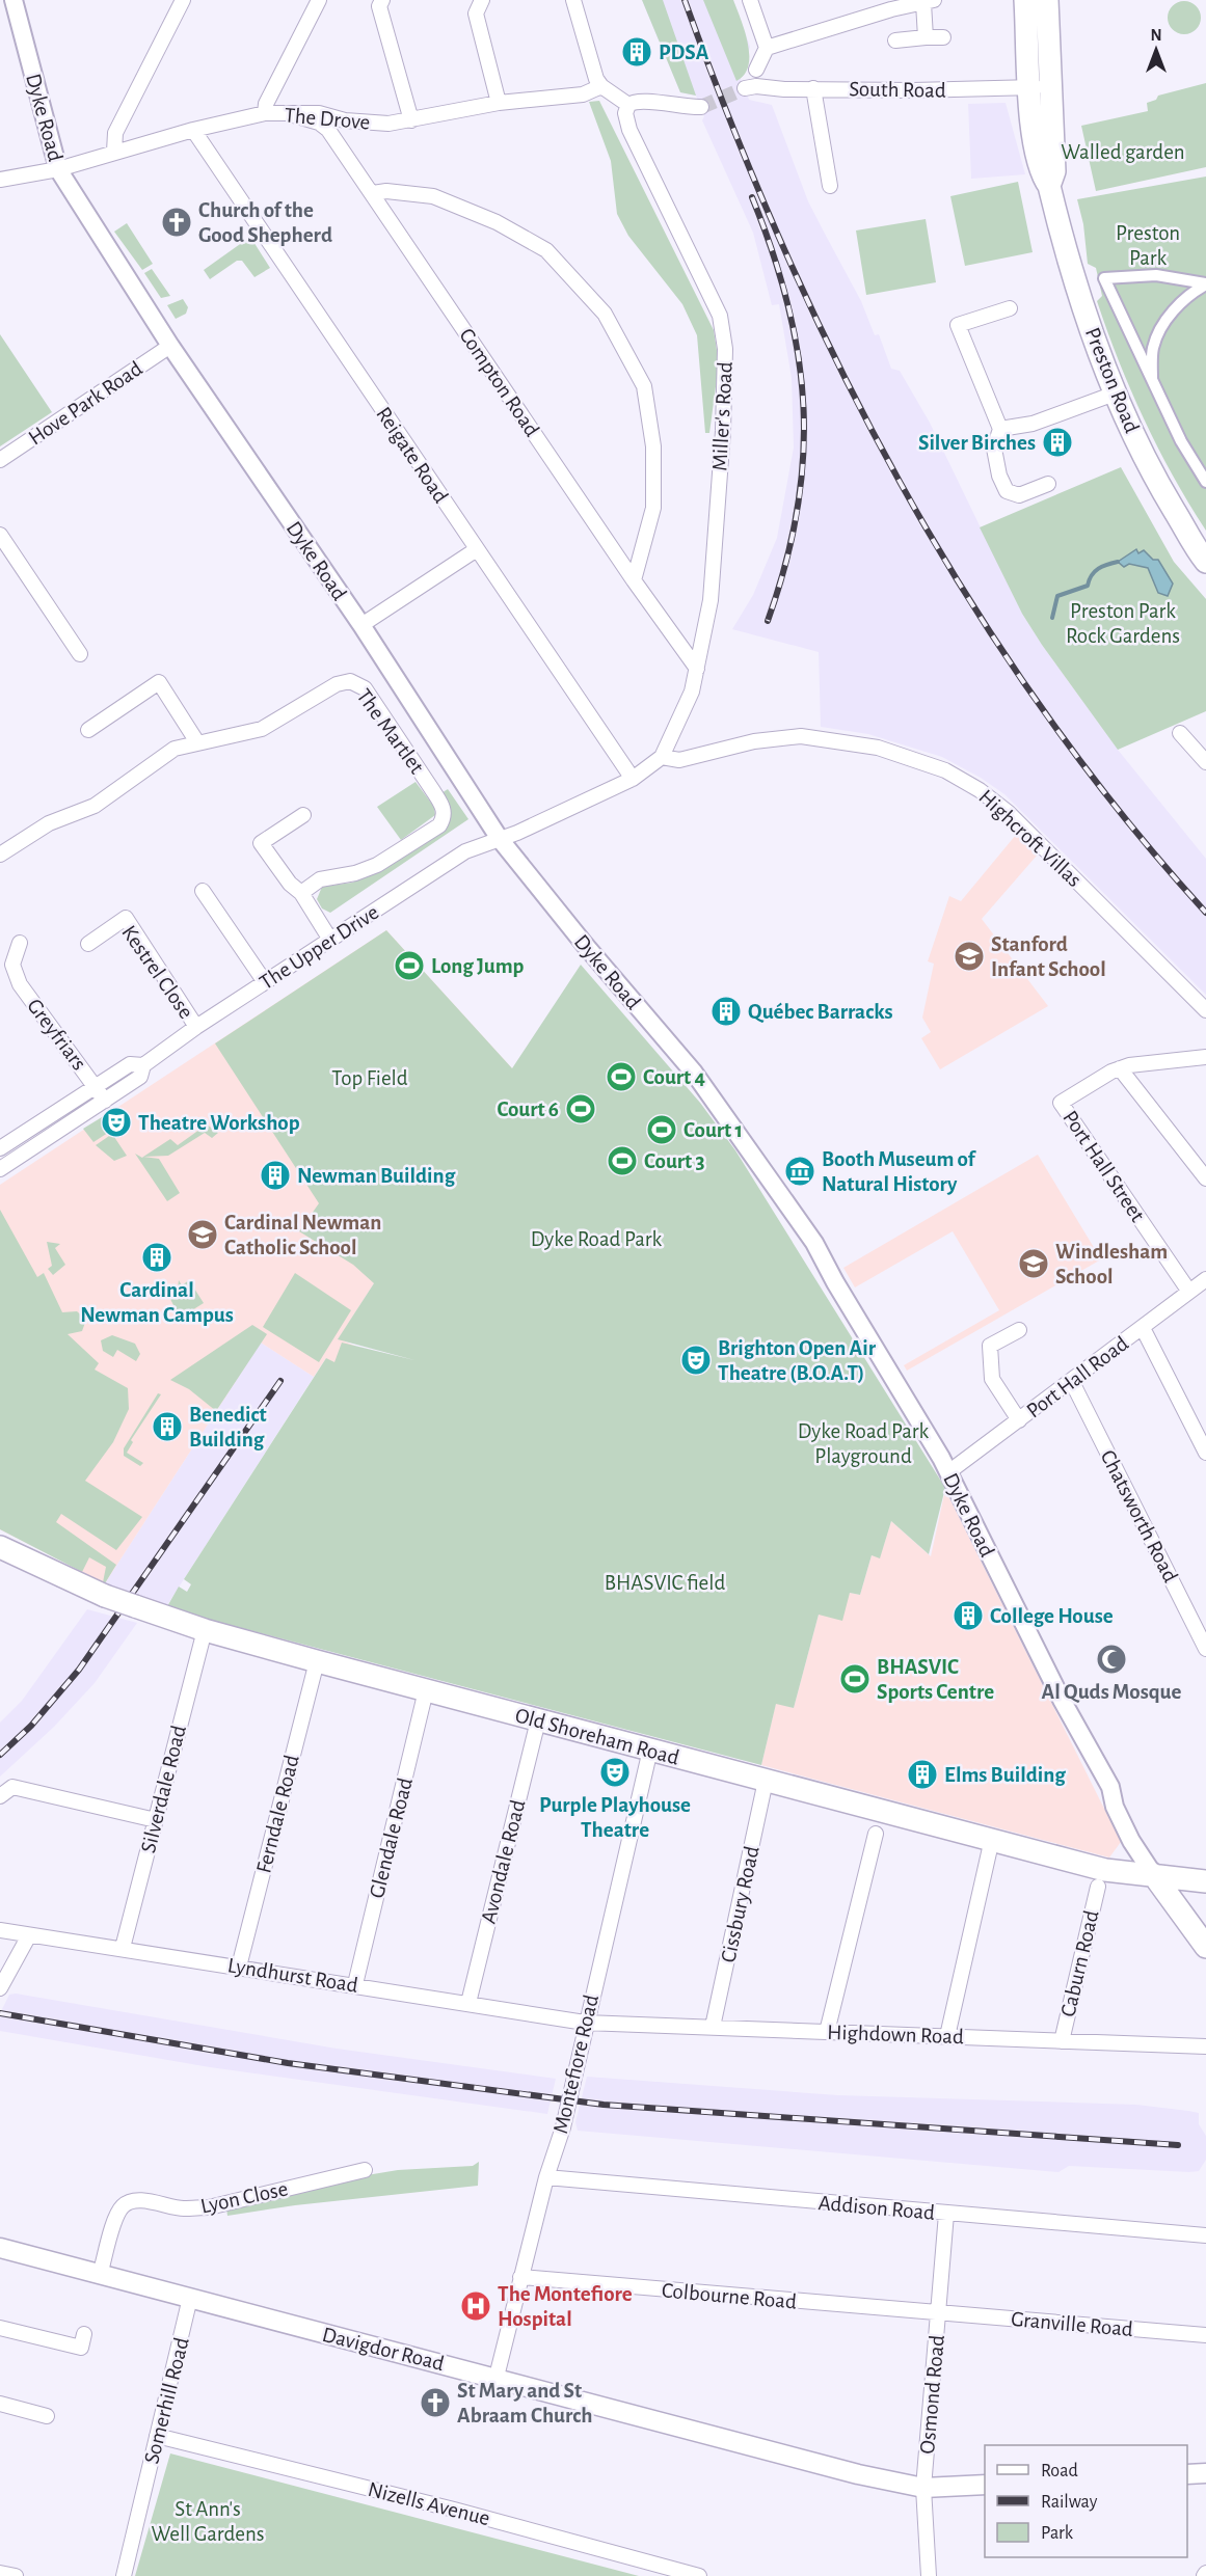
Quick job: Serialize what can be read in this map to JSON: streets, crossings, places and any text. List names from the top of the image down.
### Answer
{
  "streets": {
    "main road": [
      "Dyke Road",
      "Preston Road",
      "Old Shoreham Road",
      "Davigdor Road"
    ],
    "street": [
      "South Road",
      "The Drove",
      "Compton Road",
      "Hove Park Road",
      "Miller's Road",
      "Reigate Road",
      "The Martlet",
      "Highcroft Villas",
      "The Upper Drive",
      "Kestrel Close",
      "Greyfriars",
      "Port Hall Street",
      "Port Hall Road",
      "Chatsworth Road",
      "Silverdale Road",
      "Ferndale Road",
      "Glendale Road",
      "Avondale Road",
      "Cissbury Road",
      "Caburn Road",
      "Lyndhurst Road",
      "Highdown Road",
      "Montefiore Road",
      "Lyon Close",
      "Addison Road",
      "Colbourne Road",
      "Granville Road",
      "Osmond Road",
      "Somerhill Road",
      "Nizells Avenue"
    ]
  },
  "crossings": [
    ["South Road", "Preston Road"],
    ["Dyke Road", "The Drove"],
    ["Dyke Road", "Hove Park Road"],
    ["Dyke Road", "The Upper Drive"],
    ["Dyke Road", "Port Hall Road"],
    ["Dyke Road", "Old Shoreham Road"],
    ["The Drove", "Compton Road"],
    ["The Drove", "Reigate Road"],
    ["Compton Road", "Miller's Road"],
    ["Miller's Road", "Highcroft Villas"],
    ["The Upper Drive", "Kestrel Close"],
    ["The Upper Drive", "Greyfriars"],
    ["Port Hall Street", "Port Hall Road"],
    ["Port Hall Road", "Chatsworth Road"],
    ["Old Shoreham Road", "Silverdale Road"],
    ["Old Shoreham Road", "Ferndale Road"],
    ["Old Shoreham Road", "Glendale Road"],
    ["Old Shoreham Road", "Avondale Road"],
    ["Old Shoreham Road", "Cissbury Road"],
    ["Old Shoreham Road", "Montefiore Road"],
    ["Silverdale Road", "Lyndhurst Road"],
    ["Ferndale Road", "Lyndhurst Road"],
    ["Glendale Road", "Lyndhurst Road"],
    ["Avondale Road", "Lyndhurst Road"],
    ["Cissbury Road", "Highdown Road"],
    ["Caburn Road", "Highdown Road"],
    ["Lyndhurst Road", "Highdown Road"],
    ["Lyndhurst Road", "Montefiore Road"],
    ["Highdown Road", "Montefiore Road"],
    ["Montefiore Road", "Addison Road"],
    ["Montefiore Road", "Colbourne Road"],
    ["Montefiore Road", "Davigdor Road"],
    ["Lyon Close", "Davigdor Road"],
    ["Addison Road", "Osmond Road"],
    ["Colbourne Road", "Granville Road"],
    ["Colbourne Road", "Osmond Road"],
    ["Granville Road", "Osmond Road"],
    ["Davigdor Road", "Osmond Road"],
    ["Davigdor Road", "Somerhill Road"],
    ["Somerhill Road", "Nizells Avenue"]
  ],
  "parks": [
    "Walled garden",
    "Preston Park",
    "Preston Park Rock Gardens",
    "Top Field",
    "Dyke Road Park",
    "Dyke Road Park Playground",
    "BHASVIC field",
    "St Ann's Well Gardens"
  ],
  "places": {
    "building": [
      "PDSA",
      "Silver Birches",
      "Québec Barracks",
      "Newman Building",
      "Cardinal Newman Campus",
      "Benedict Building",
      "College House",
      "Elms Building"
    ],
    "church": ["Church of the Good Shepherd", "St Mary and St Abraam Church"],
    "school or university": ["Stanford Infant School", "Cardinal Newman Catholic School", "Windlesham School"],
    "sports": [
      "Long Jump",
      "Court 4",
      "Court 6",
      "Court 1",
      "Court 3",
      "BHASVIC Sports Centre"
    ],
    "theatre": ["Theatre Workshop", "Brighton Open Air Theatre (B.O.A.T)", "Purple Playhouse Theatre"],
    "museum": ["Booth Museum of Natural History"],
    "mosque": ["Al Quds Mosque"],
    "hospital": ["The Montefiore Hospital"]
  },
  "legend": ["Road", "Railway", "Park"],
  "north": "top"
}
